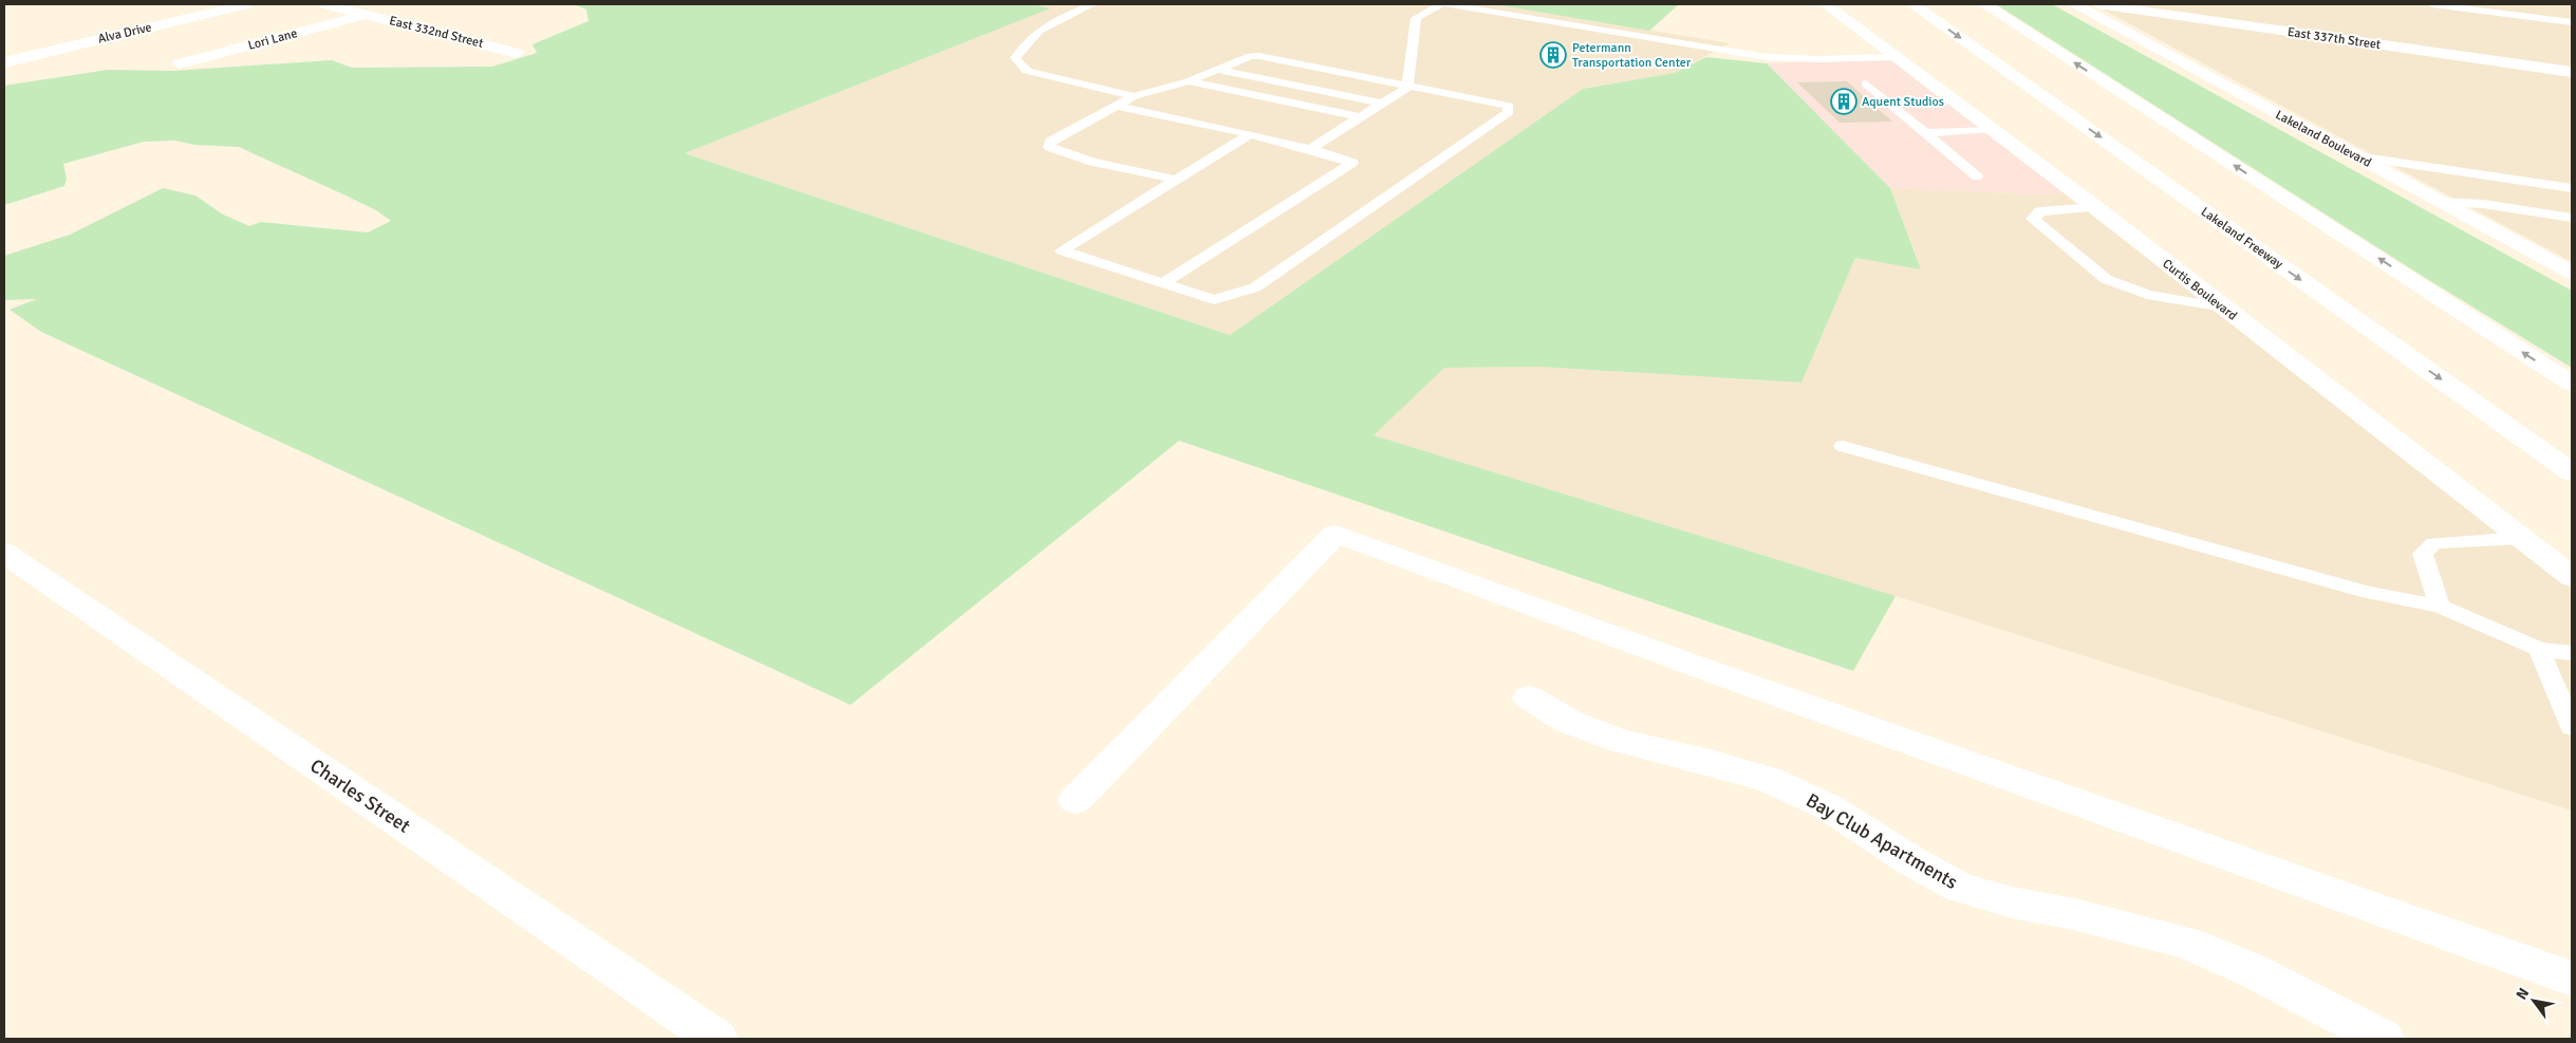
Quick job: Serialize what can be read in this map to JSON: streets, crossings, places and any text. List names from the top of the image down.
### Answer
{
  "streets": {
    "main road": [
      "East 332nd Street",
      "Alva Drive",
      "East 337th Street",
      "Lori Lane",
      "Lakeland Boulevard",
      "Lakeland Freeway",
      "Curtis Boulevard",
      "Charles Street",
      "Bay Club Apartments"
    ]
  },
  "crossings": [
    ["East 332nd Street", "Lori Lane"]
  ],
  "places": {
    "building": ["Petermann Transportation Center", "Aquent Studios"]
  },
  "north": "top left"
}
